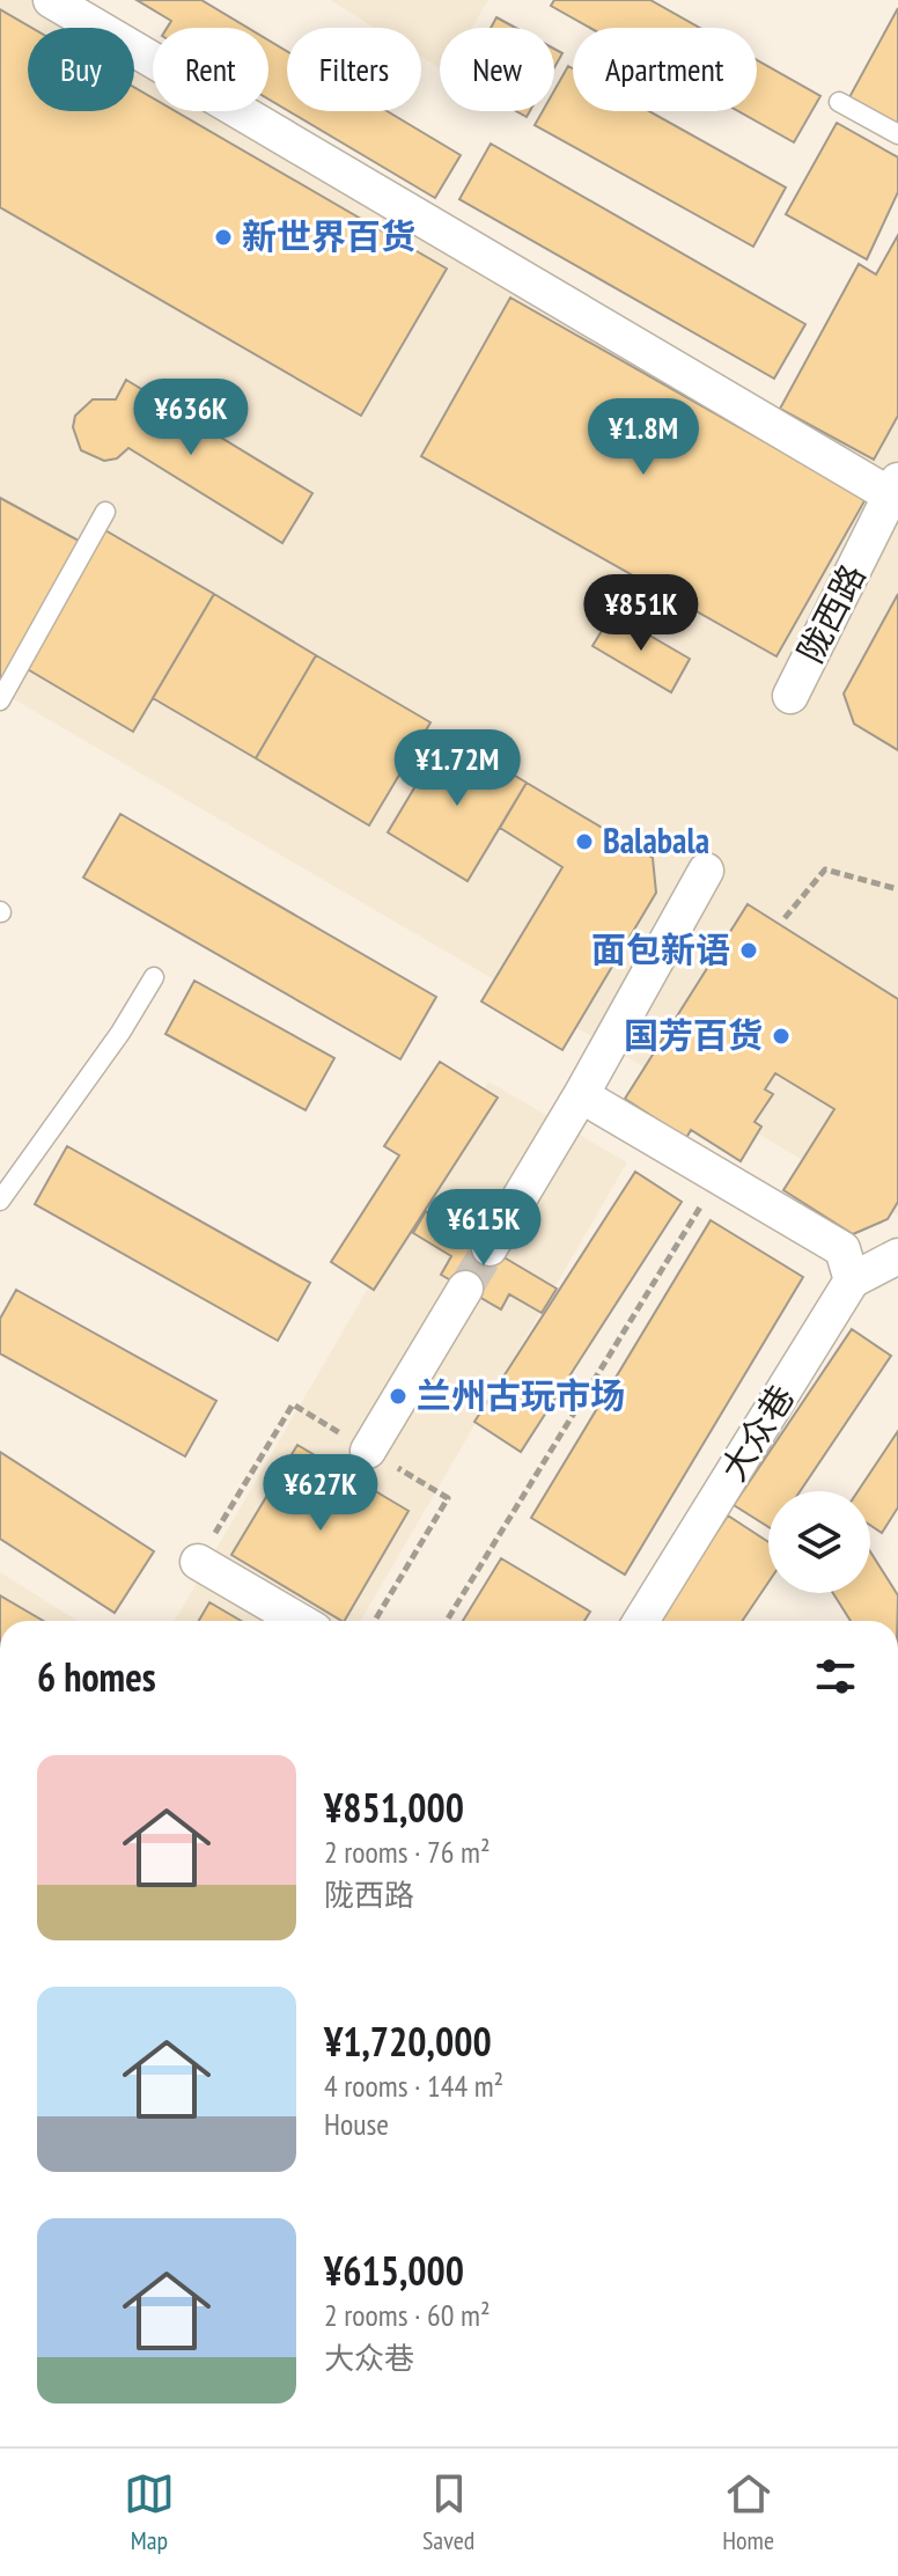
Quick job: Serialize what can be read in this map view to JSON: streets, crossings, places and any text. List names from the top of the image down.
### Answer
{
  "streets": {
    "street": ["陇西路", "大众巷"]
  },
  "places": [
    "新世界百货",
    "Balabala",
    "面包新语",
    "国芳百货",
    "兰州古玩市场"
  ],
  "page": {
    "chip": [
      "Buy",
      "Rent",
      "Filters",
      "New",
      "Apartment"
    ],
    "price": [
      "¥636K",
      "¥1.8M",
      "¥851K",
      "¥1.72M",
      "¥615K",
      "¥627K"
    ],
    "heading": "6 homes",
    "list": [
      {
        "name": "¥851,000",
        "note": "2 rooms · 76 m² · 陇西路"
      },
      {
        "name": "¥1,720,000",
        "note": "4 rooms · 144 m² · House"
      },
      {
        "name": "¥615,000",
        "note": "2 rooms · 60 m² · 大众巷"
      }
    ],
    "tabs": ["Map", "Saved", "Home"]
  }
}
